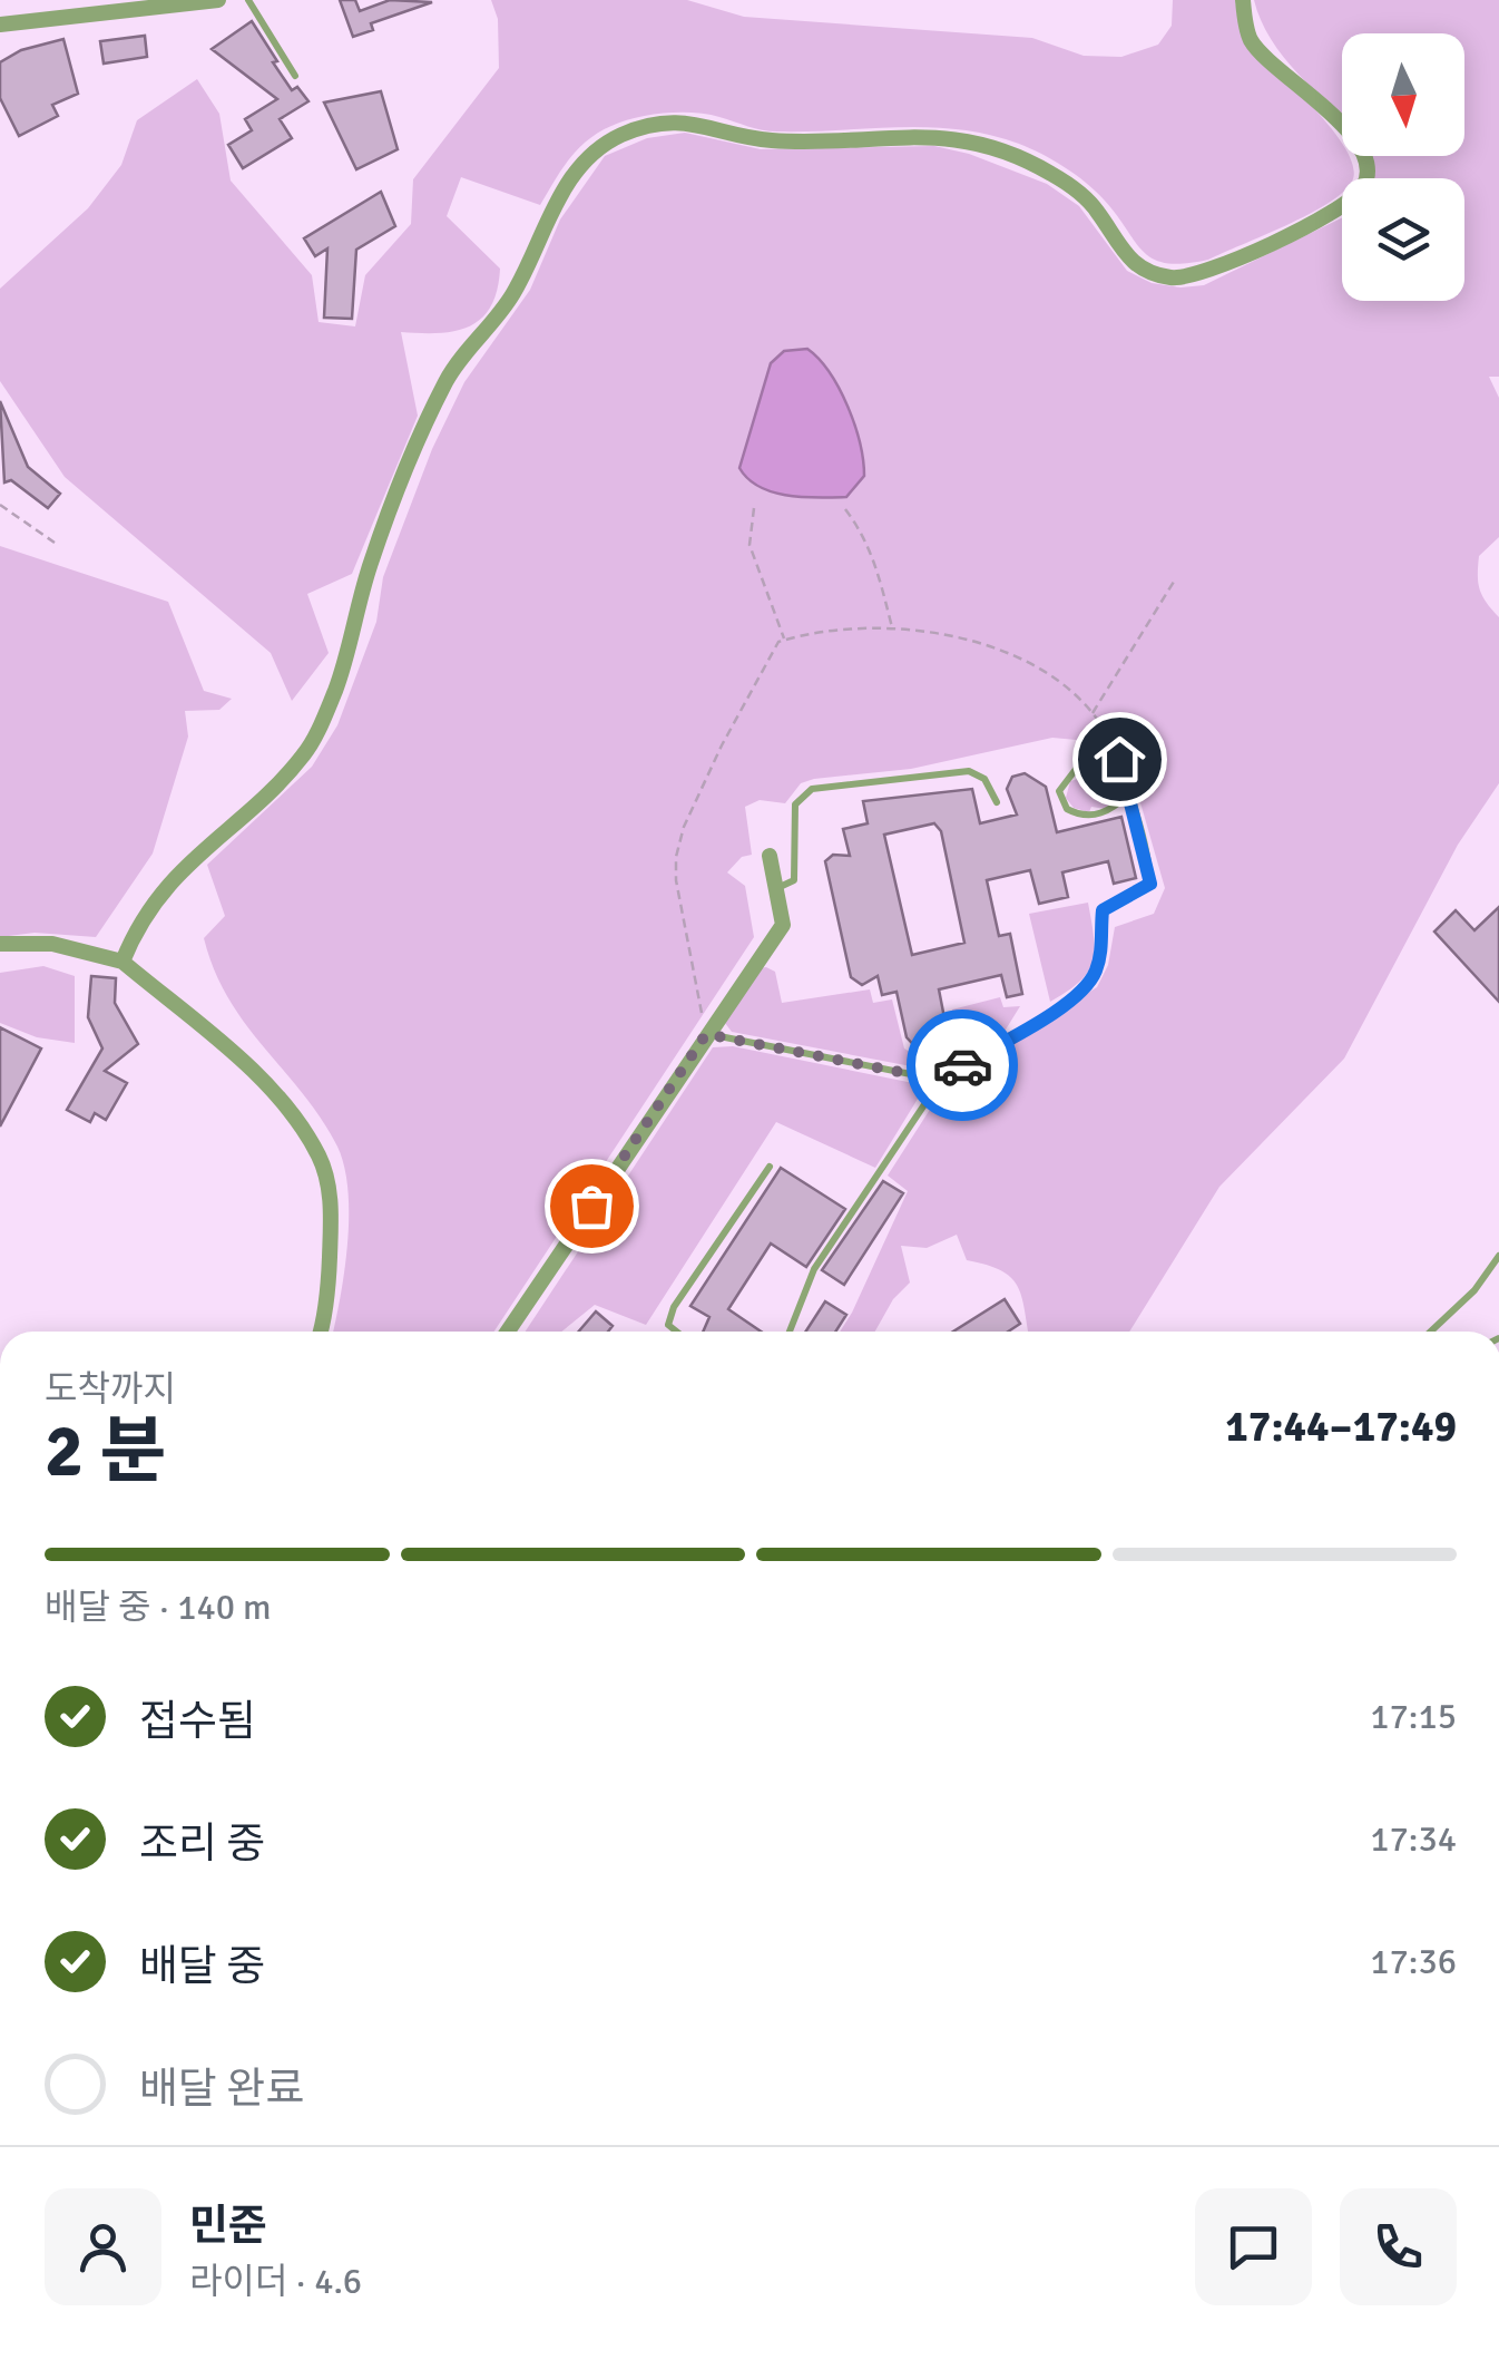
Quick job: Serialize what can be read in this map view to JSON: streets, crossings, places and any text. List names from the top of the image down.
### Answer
{
  "north": "bottom",
  "page": {
    "heading": ["2 분", "도착까지", "17:44–17:49"],
    "panel": ["민준", "라이더 · 4.6"],
    "bar": "배달 중 · 140 m",
    "list": [
      ["접수됨", "17:15"],
      ["조리 중", "17:34"],
      ["배달 중", "17:36"],
      "배달 완료"
    ]
  }
}
